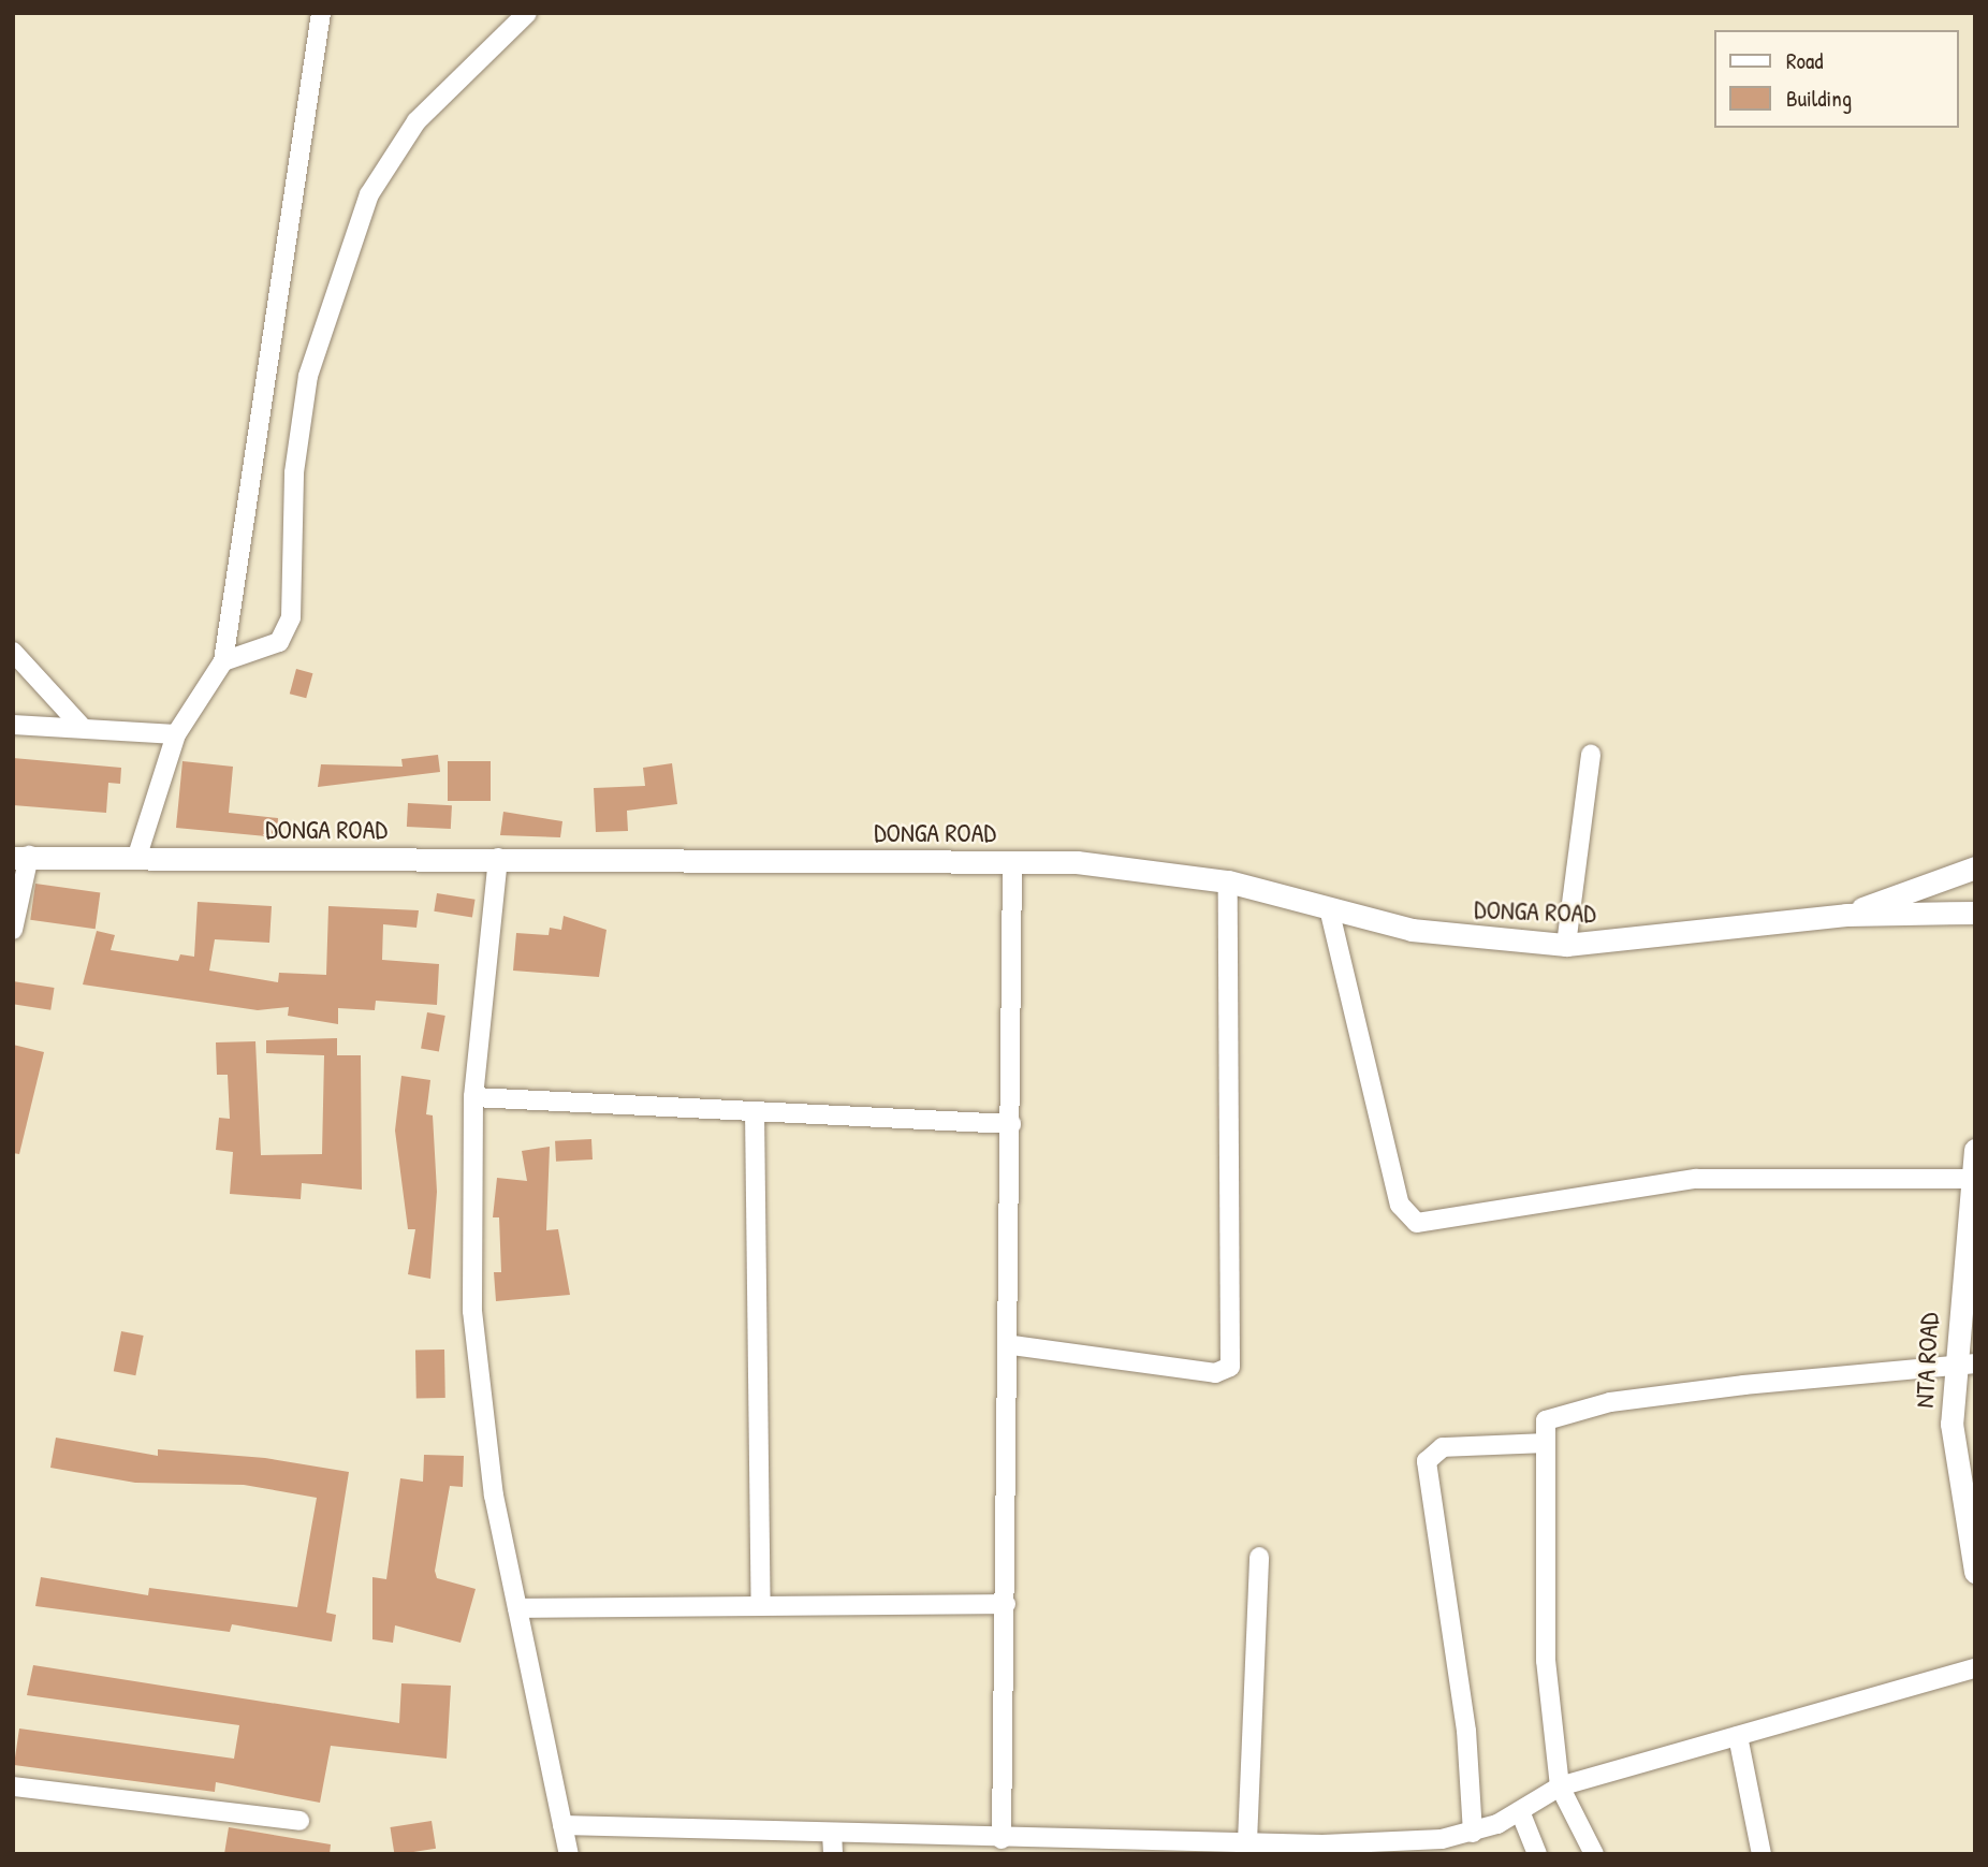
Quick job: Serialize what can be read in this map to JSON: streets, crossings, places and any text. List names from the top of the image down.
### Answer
{
  "streets": {
    "street": ["DONGA ROAD", "NTA ROAD"]
  },
  "legend": ["Road", "Building"]
}
